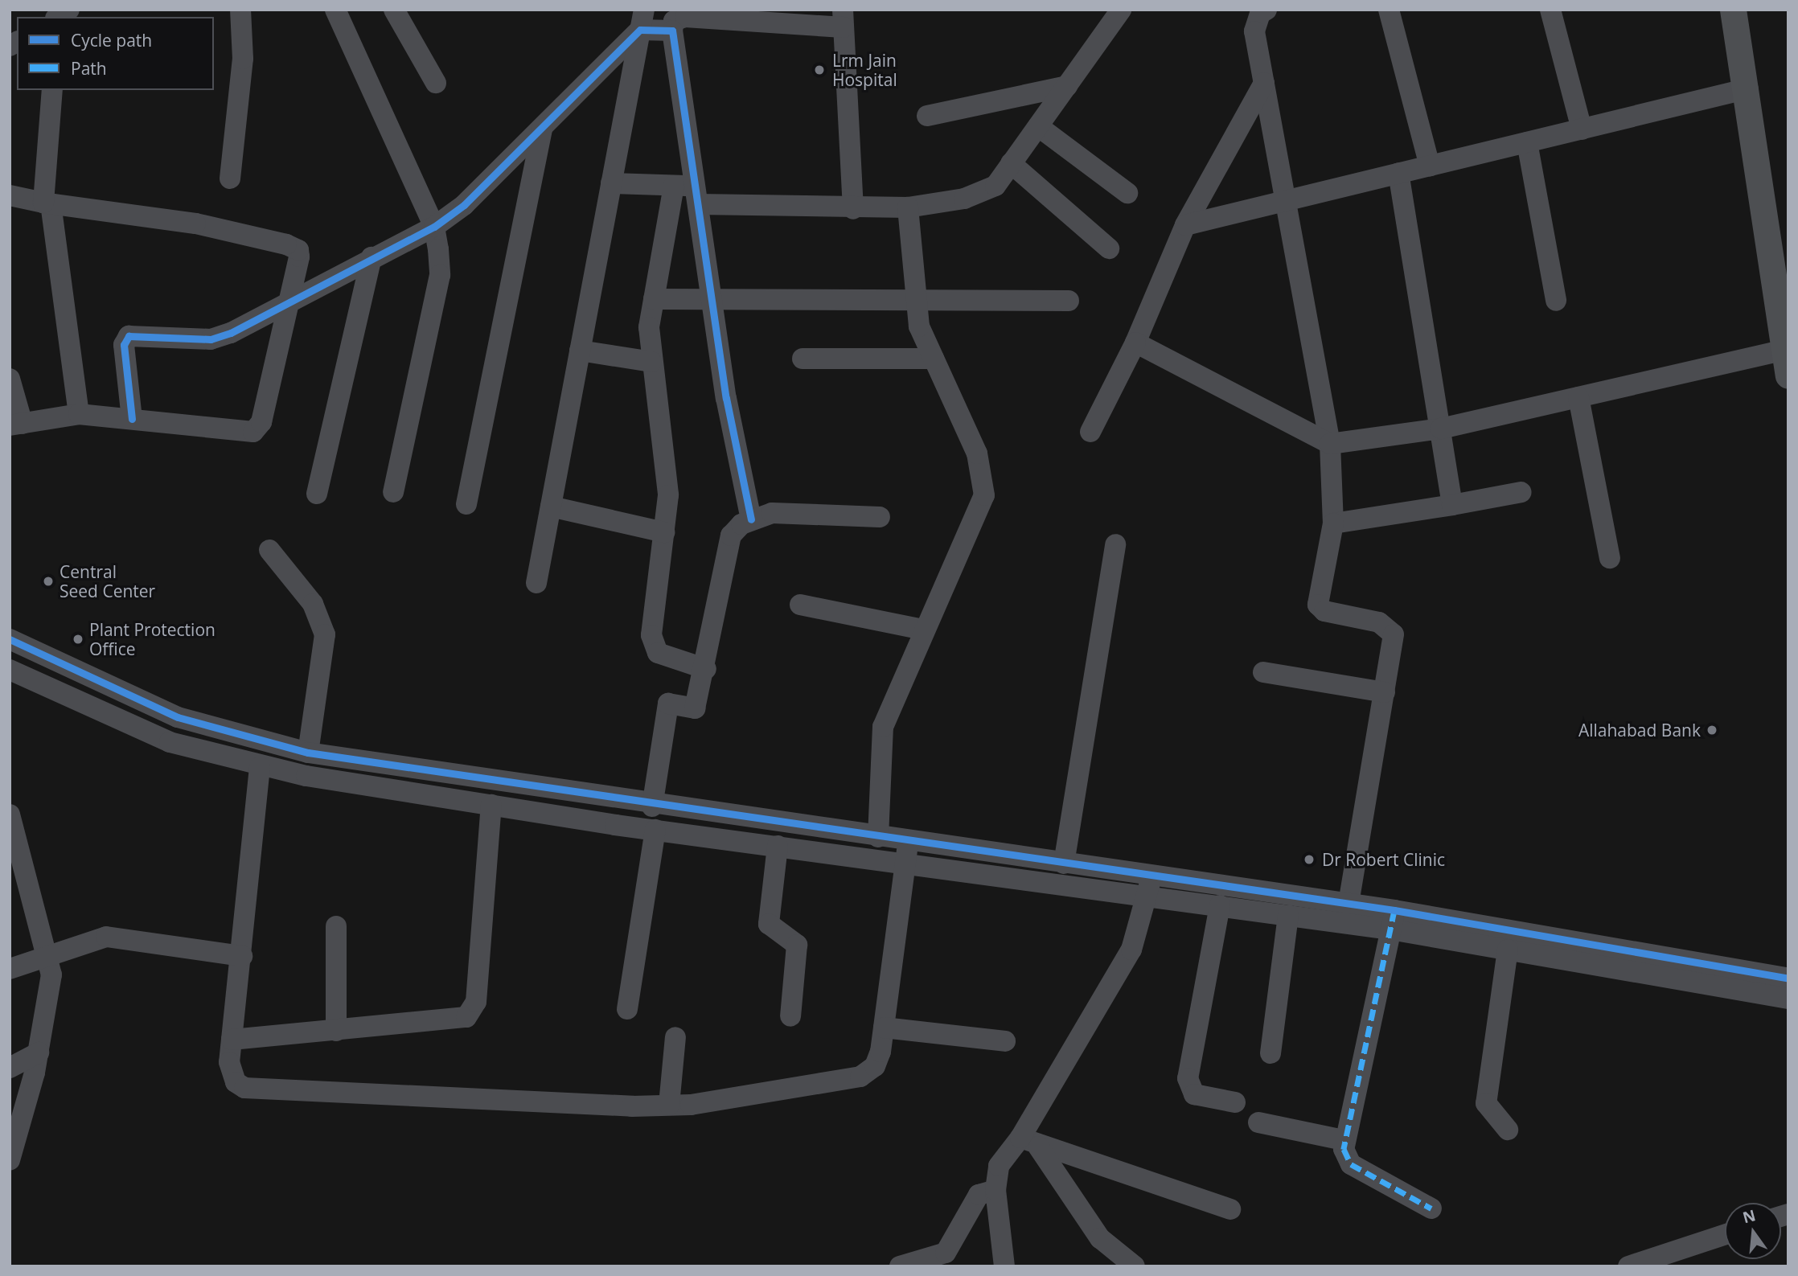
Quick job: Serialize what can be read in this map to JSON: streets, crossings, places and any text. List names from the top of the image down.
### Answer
{
  "places": [
    "Lrm Jain Hospital",
    "Central Seed Center",
    "Plant Protection Office",
    "Allahabad Bank",
    "Dr Robert Clinic"
  ],
  "legend": ["Cycle path", "Path"],
  "north": "top"
}
